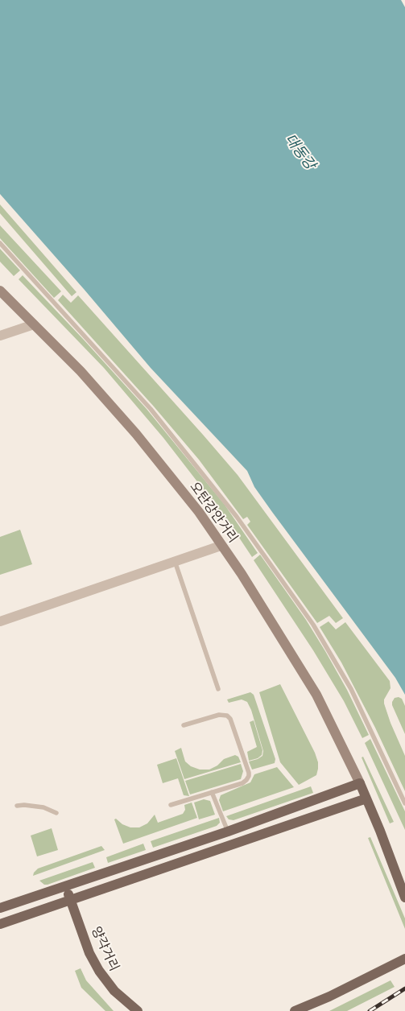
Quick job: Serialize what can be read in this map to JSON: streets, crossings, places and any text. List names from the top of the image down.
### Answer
{
  "streets": {
    "main road": ["오탄강안거리", "양각거리"]
  },
  "water": ["대동강"]
}
